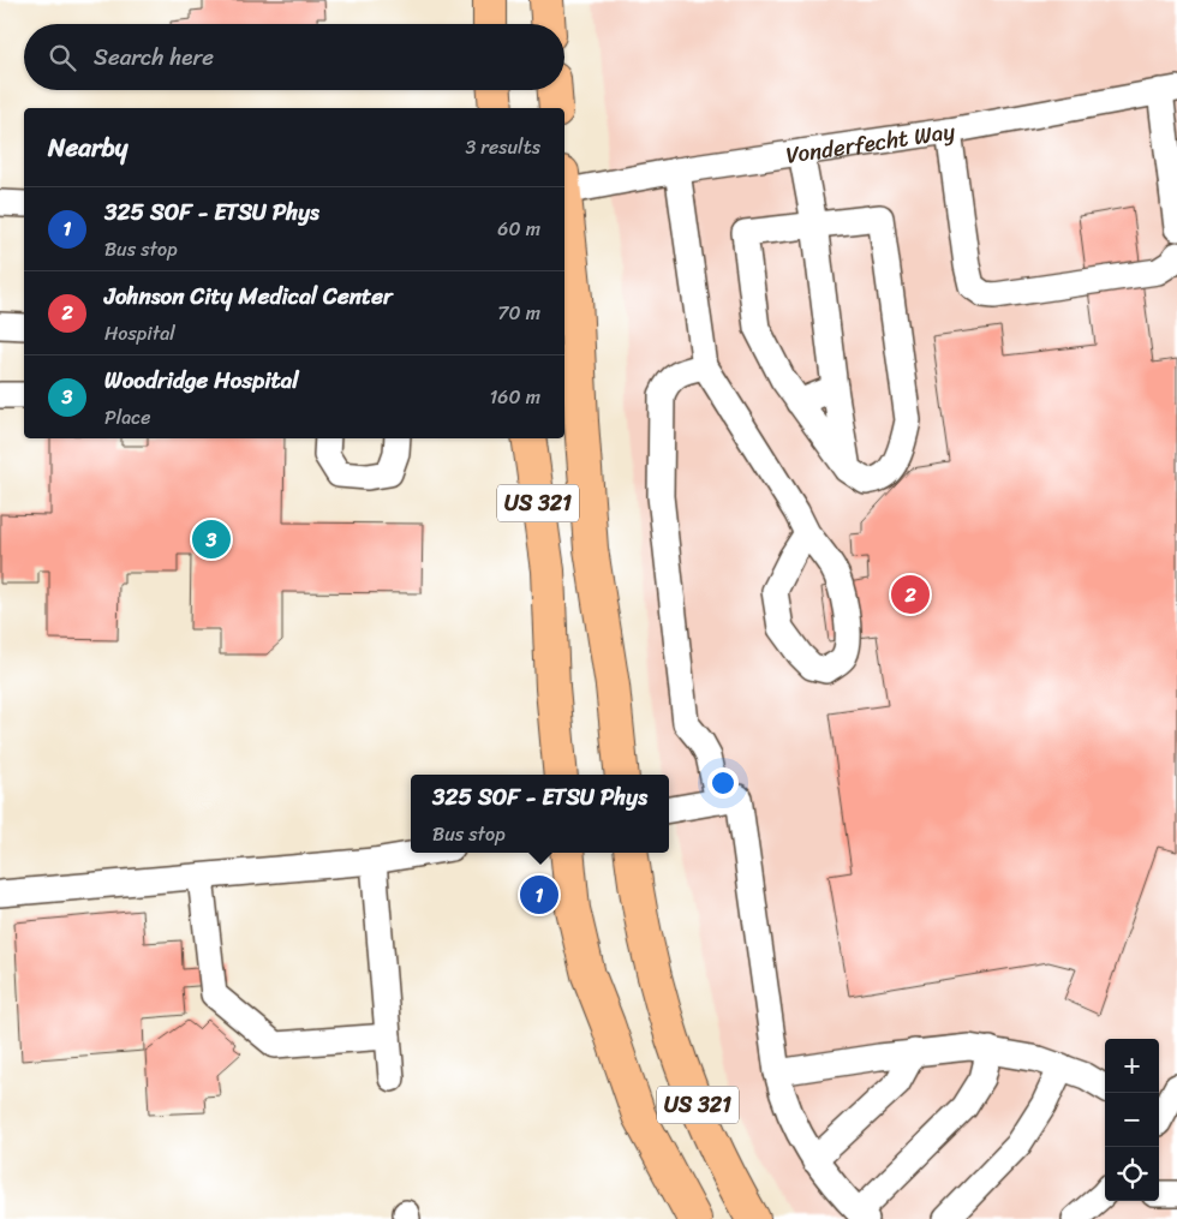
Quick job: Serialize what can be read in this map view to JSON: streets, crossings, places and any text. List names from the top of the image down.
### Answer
{
  "streets": {
    "highway": ["US 321"],
    "street": ["Vonderfecht Way"]
  },
  "page": {
    "search": "Search here",
    "heading": ["Nearby", "3 results"],
    "list": [
      {
        "mark": "1",
        "name": "325 SOF - ETSU Phys",
        "note": "Bus stop",
        "value": "60 m"
      },
      {
        "mark": "2",
        "name": "Johnson City Medical Center",
        "note": "Hospital",
        "value": "70 m"
      },
      {
        "mark": "3",
        "name": "Woodridge Hospital",
        "note": "Place",
        "value": "160 m"
      }
    ],
    "pins": ["3", "2", "1"],
    "popup": ["325 SOF - ETSU Phys", "Bus stop"],
    "map_buttons": ["+", "−"]
  }
}
